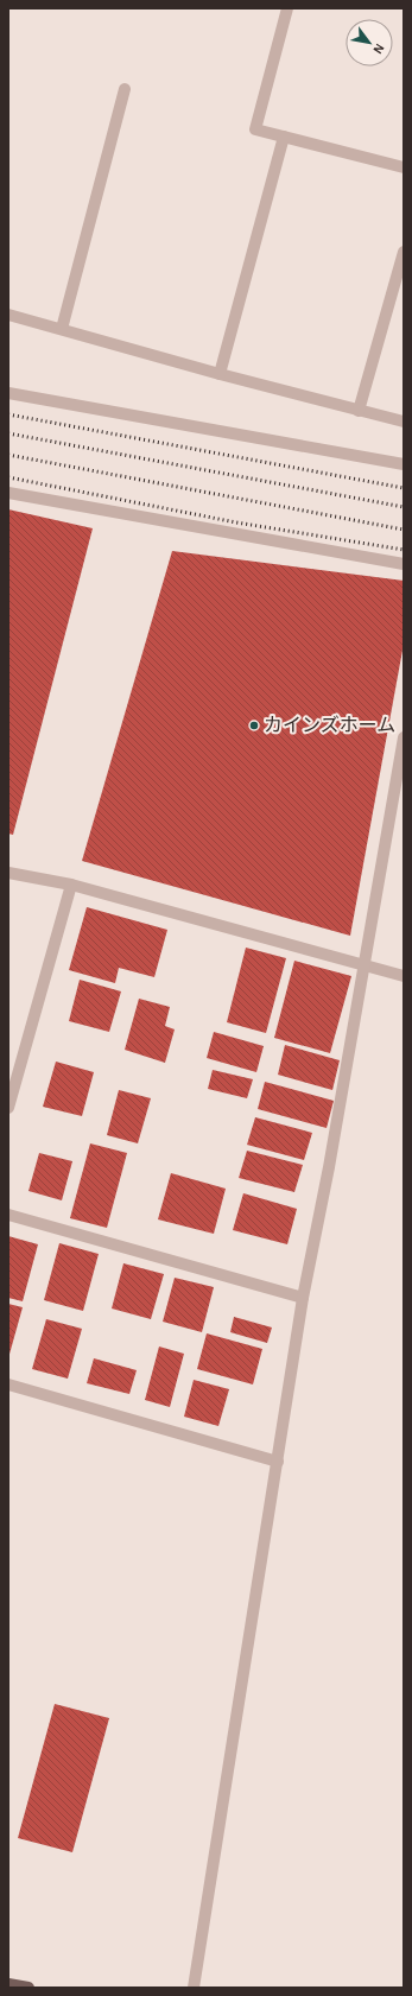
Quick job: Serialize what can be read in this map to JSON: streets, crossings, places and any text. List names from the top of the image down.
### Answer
{
  "places": ["カインズホーム"],
  "north": "bottom right"
}
